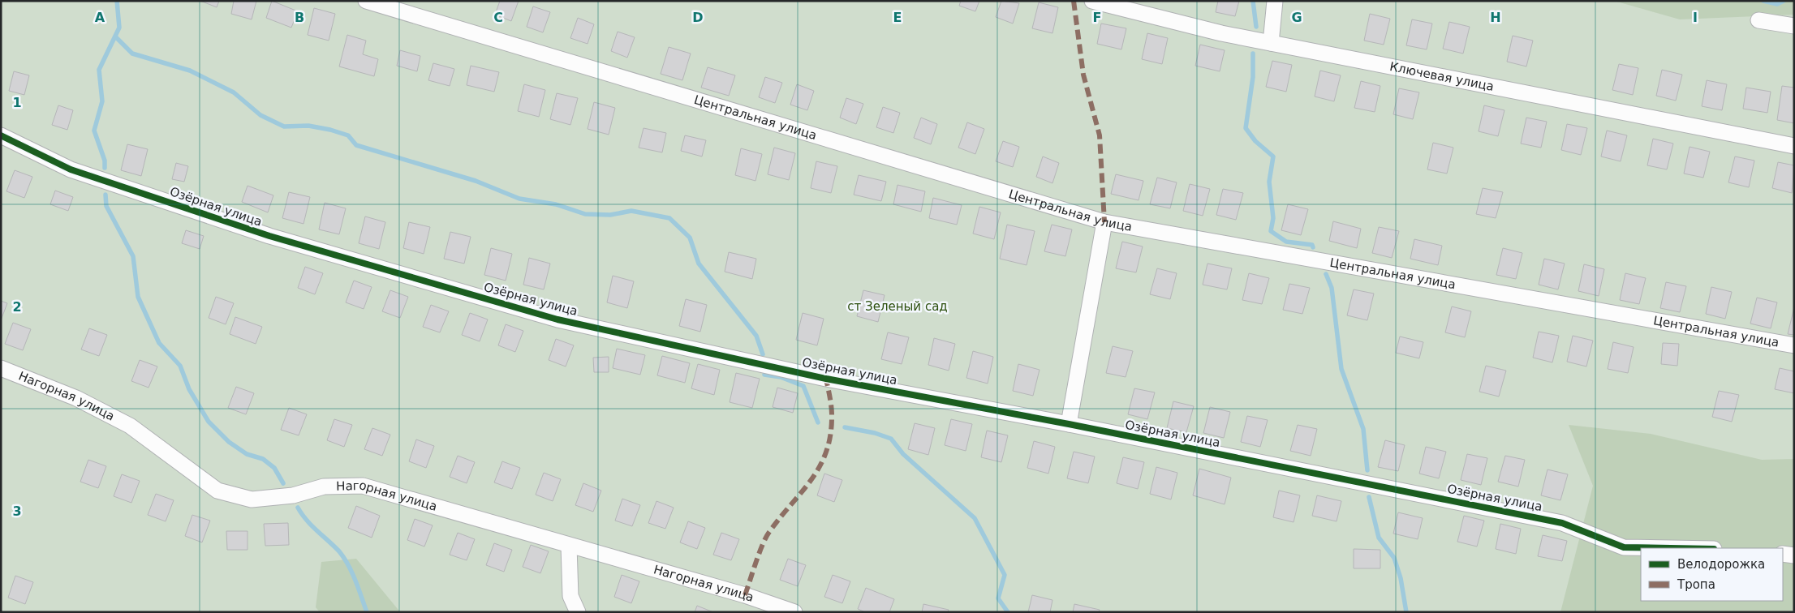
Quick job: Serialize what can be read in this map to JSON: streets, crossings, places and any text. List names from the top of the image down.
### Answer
{
  "streets": {
    "street": [
      "Ключевая улица",
      "Центральная улица",
      "Озёрная улица",
      "Нагорная улица"
    ]
  },
  "parks": ["ст Зеленый сад"],
  "legend": ["Велодорожка", "Тропа"],
  "grid": {
    "columns": [
      "A",
      "B",
      "C",
      "D",
      "E",
      "F",
      "G",
      "H",
      "I"
    ],
    "rows": ["1", "2", "3"]
  }
}
